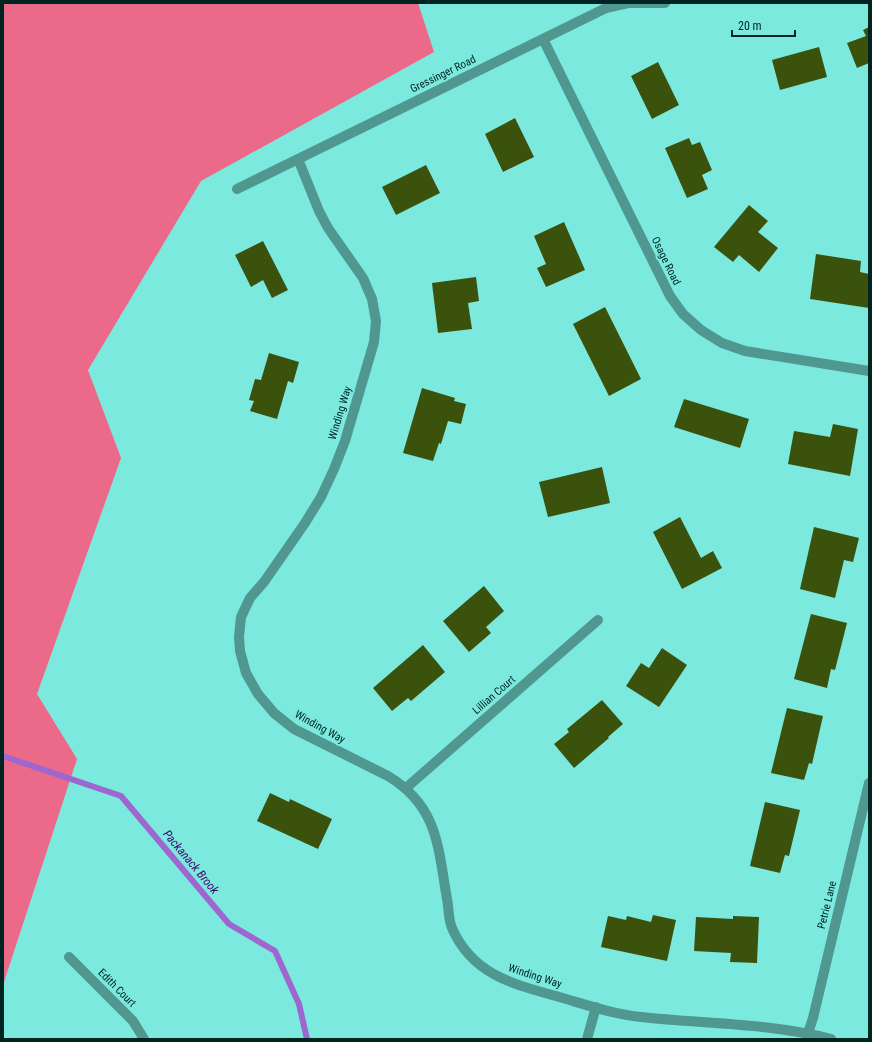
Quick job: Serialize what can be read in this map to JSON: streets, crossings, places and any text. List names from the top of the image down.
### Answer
{
  "streets": {
    "street": [
      "Gressinger Road",
      "Osage Road",
      "Winding Way",
      "Lillian Court",
      "Petrie Lane",
      "Edith Court"
    ]
  },
  "crossings": [
    ["Gressinger Road", "Osage Road"],
    ["Gressinger Road", "Winding Way"],
    ["Winding Way", "Lillian Court"],
    ["Winding Way", "Petrie Lane"]
  ],
  "water": ["Packanack Brook"],
  "scale_bar": "20 m"
}
